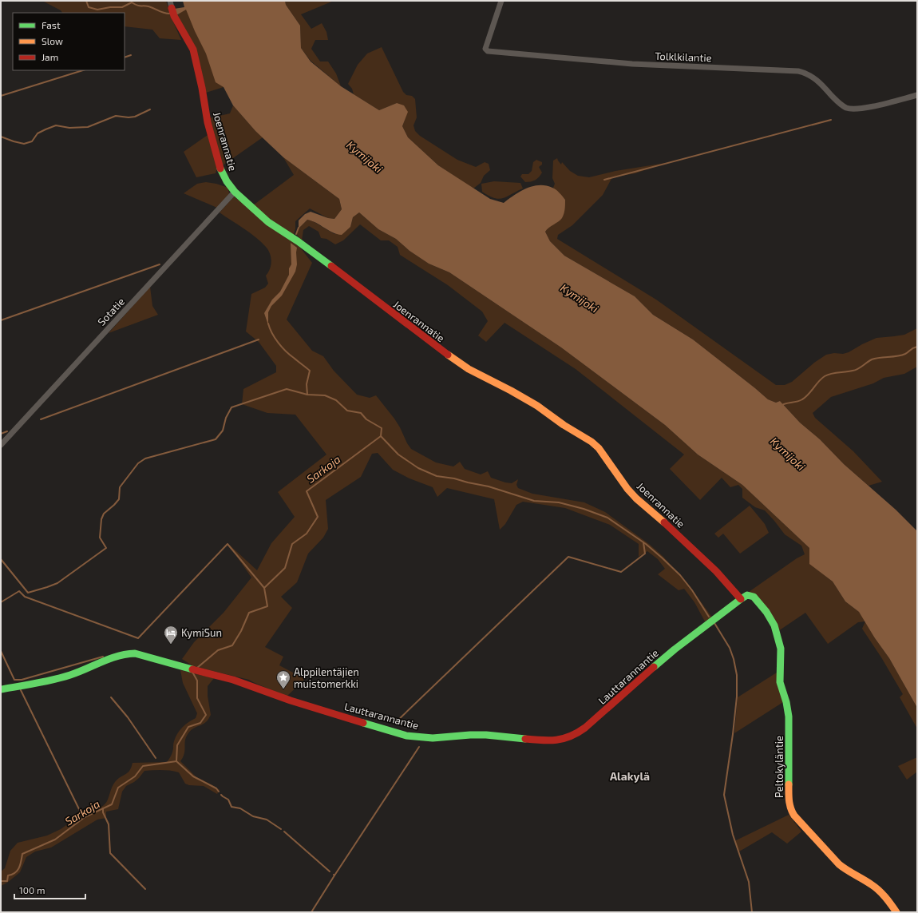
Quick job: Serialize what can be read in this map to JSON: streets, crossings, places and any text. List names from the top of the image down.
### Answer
{
  "streets": {
    "street": [
      "Tolklkilantie",
      "Joenrannatie",
      "Sotatie",
      "Lauttarannantie",
      "Peltokyläntie"
    ]
  },
  "crossings": [
    ["Joenrannatie", "Sotatie"],
    ["Joenrannatie", "Lauttarannantie"],
    ["Joenrannatie", "Peltokyläntie"],
    ["Lauttarannantie", "Peltokyläntie"]
  ],
  "districts": ["Alakylä"],
  "water": ["Kymijoki", "Sarkoja"],
  "places": {
    "hotel": ["KymiSun"],
    "place": ["Alppilentäjien muistomerkki"]
  },
  "legend": ["Fast", "Slow", "Jam"],
  "scale_bar": "100 m"
}
